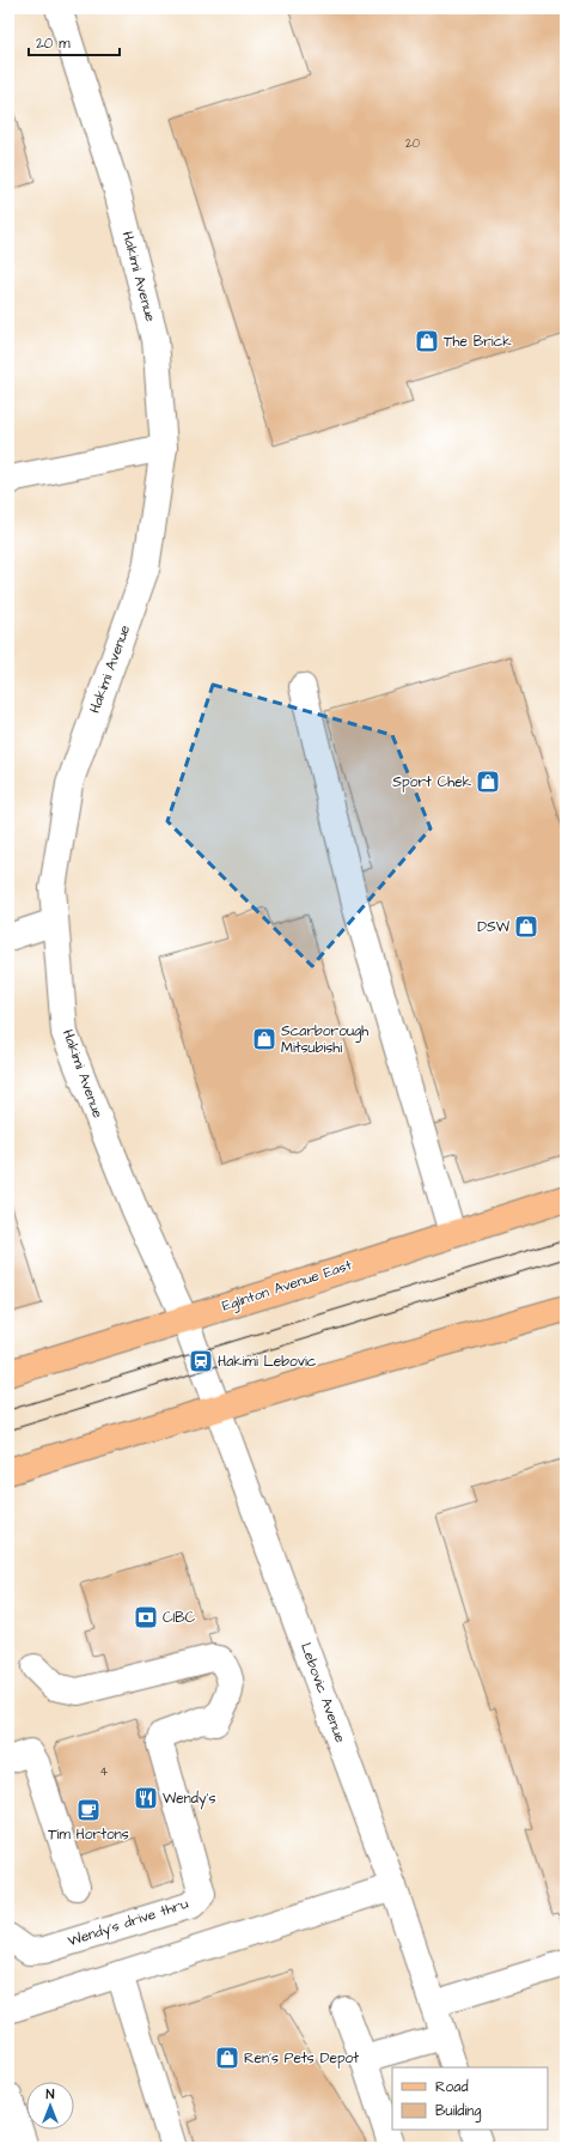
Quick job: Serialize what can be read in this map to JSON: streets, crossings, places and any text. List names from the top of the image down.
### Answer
{
  "streets": {
    "main road": ["Eglinton Avenue East"],
    "street": ["Hakimi Avenue", "Lebovic Avenue", "Wendy's drive thru"]
  },
  "crossings": [
    ["Hakimi Avenue", "Eglinton Avenue East"],
    ["Hakimi Avenue", "Lebovic Avenue"],
    ["Eglinton Avenue East", "Lebovic Avenue"]
  ],
  "places": {
    "shop": [
      "The Brick",
      "Sport Chek",
      "DSW",
      "Scarborough Mitsubishi",
      "Ren's Pets Depot"
    ],
    "station": ["Hakimi Lebovic"],
    "bank": ["CIBC"],
    "restaurant": ["Wendy's"],
    "cafe": ["Tim Hortons"]
  },
  "house_numbers": ["20", "4"],
  "legend": ["Road", "Building"],
  "scale_bar": "20 m",
  "north": "top"
}
